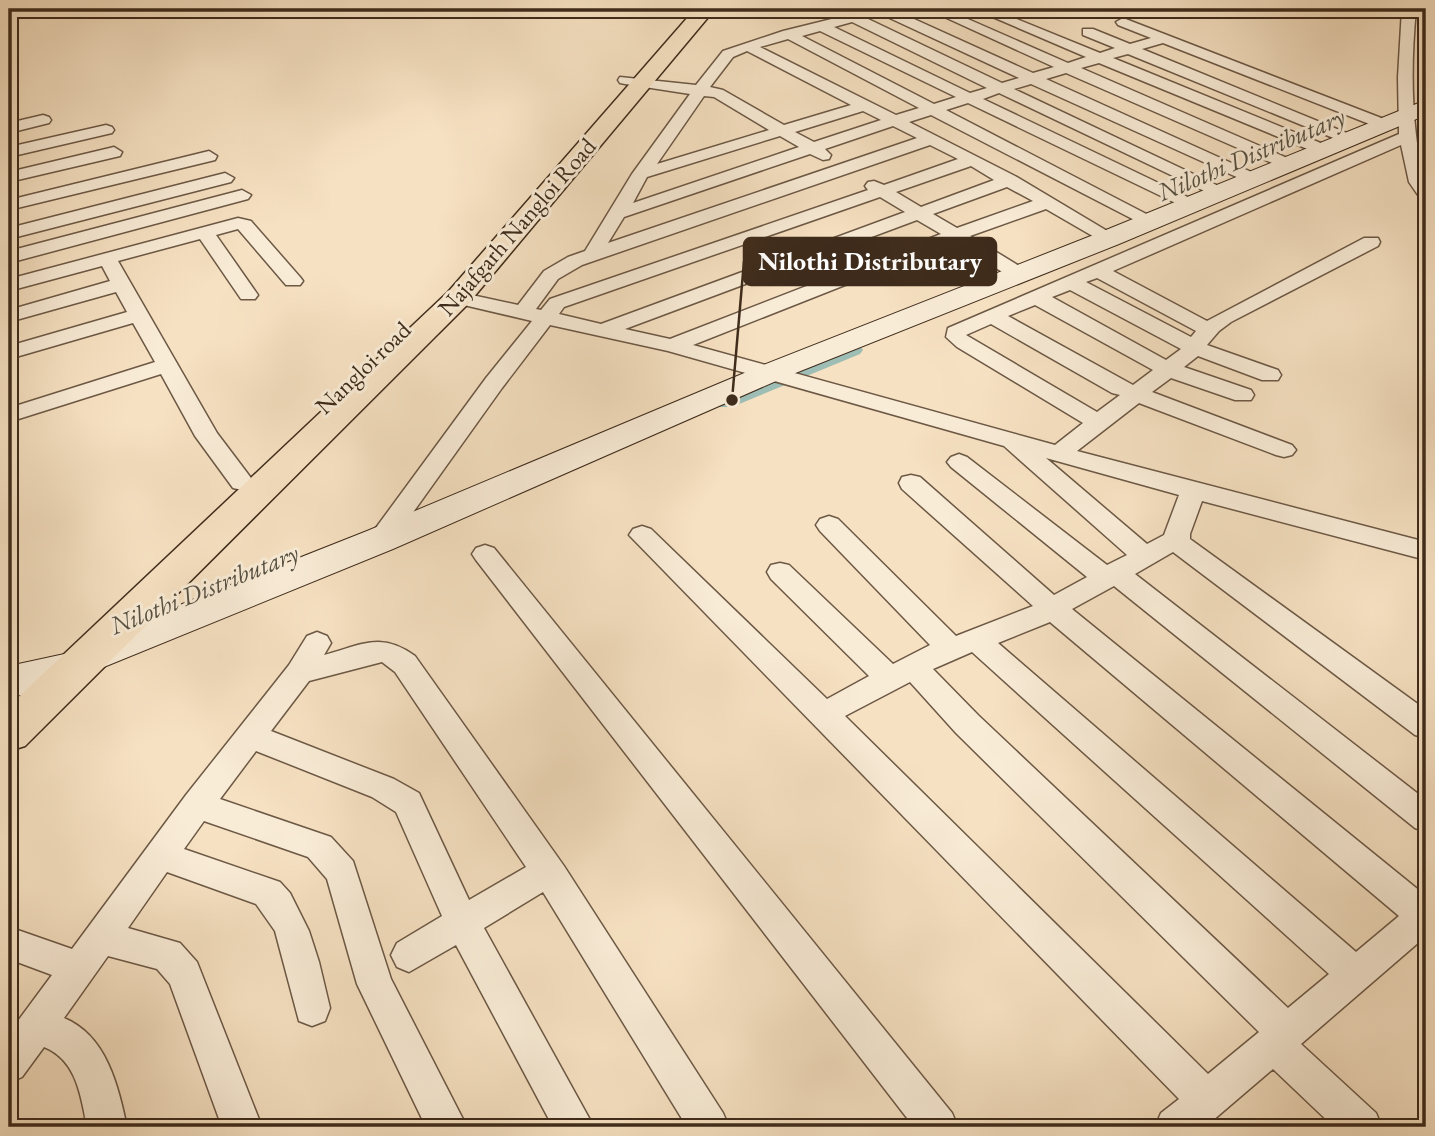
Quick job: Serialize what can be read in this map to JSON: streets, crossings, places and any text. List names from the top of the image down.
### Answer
{
  "streets": {
    "main road": ["Najafgarh Nangloi Road", "Nangloi road"]
  },
  "crossings": [
    ["Najafgarh Nangloi Road", "Nangloi road"]
  ],
  "water": ["Nilothi Distributary"],
  "places": ["Nilothi Distributary"]
}
